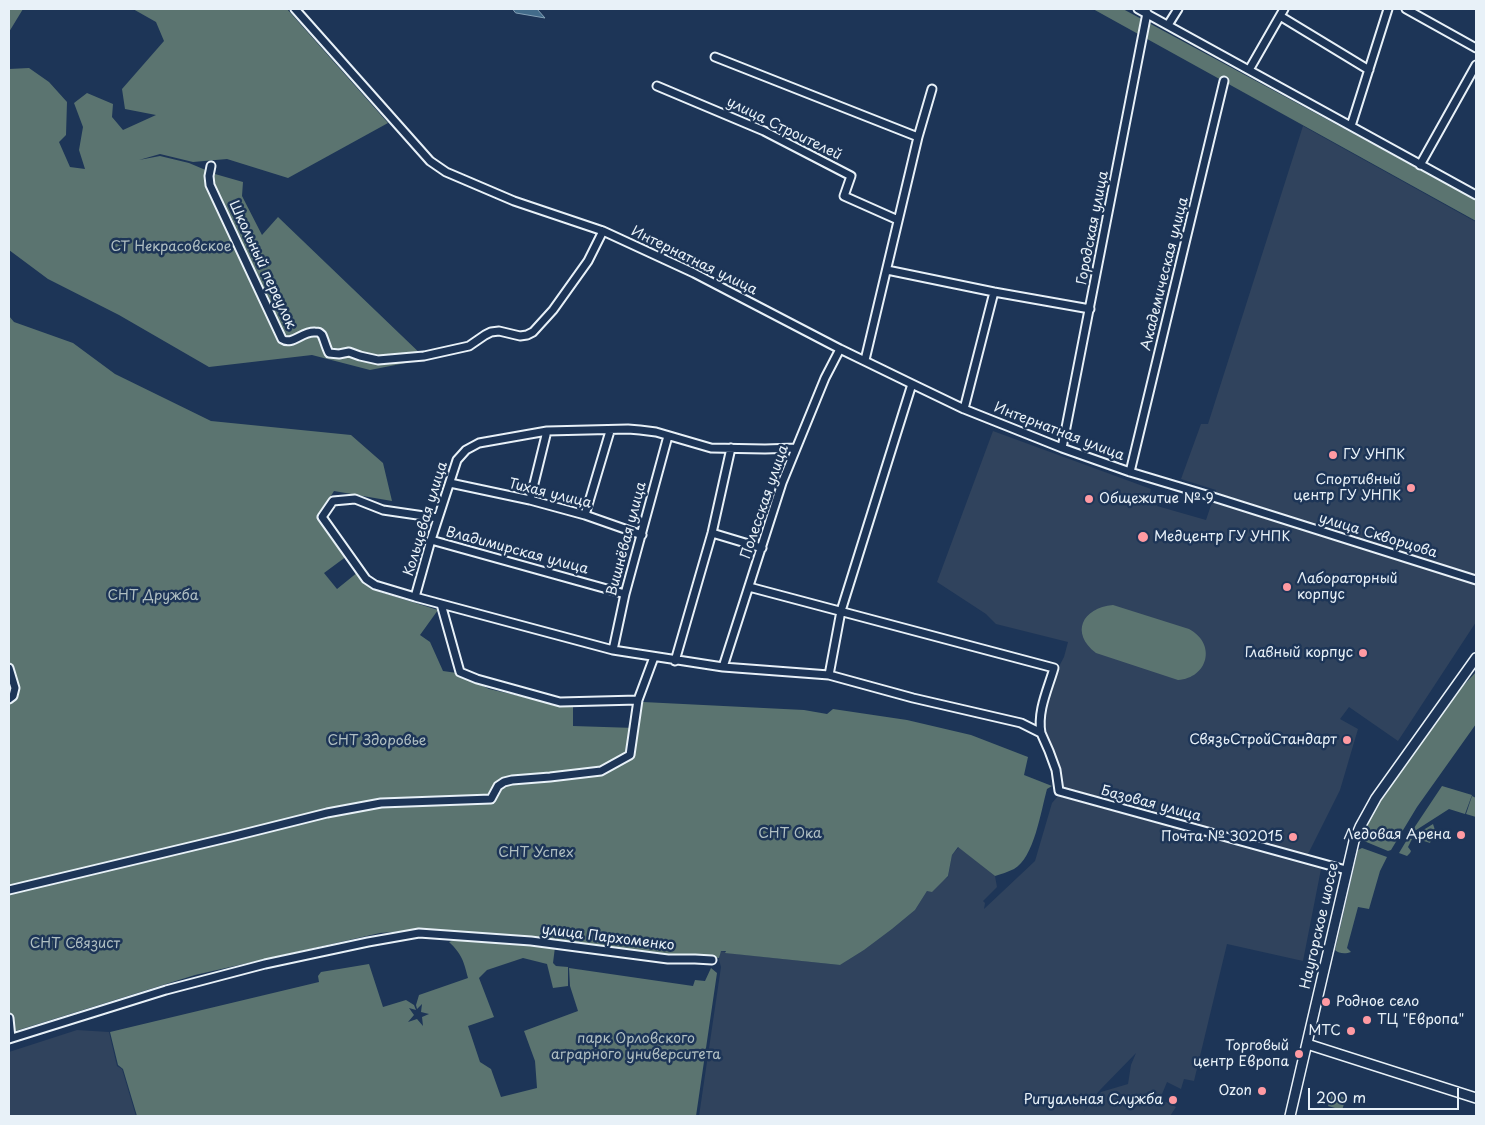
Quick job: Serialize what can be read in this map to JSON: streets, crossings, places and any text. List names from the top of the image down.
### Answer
{
  "streets": {
    "main road": ["Наугорское шоссе"],
    "street": [
      "улица Строителей",
      "Городская улица",
      "Интернатная улица",
      "Школьный переулок",
      "Академическая улица",
      "Тихая улица",
      "Полесская улица",
      "Кольцевая улица",
      "улица Скворцова",
      "Вишнёвая улица",
      "Владимирская улица",
      "Базовая улица",
      "улица Пархоменко"
    ]
  },
  "crossings": [
    ["Городская улица", "Интернатная улица"],
    ["Интернатная улица", "Школьный переулок"],
    ["Интернатная улица", "Академическая улица"],
    ["Интернатная улица", "Полесская улица"],
    ["Интернатная улица", "улица Скворцова"],
    ["Академическая улица", "улица Скворцова"],
    ["Тихая улица", "Кольцевая улица"],
    ["Тихая улица", "Вишнёвая улица"],
    ["Полесская улица", "Кольцевая улица"],
    ["Кольцевая улица", "Вишнёвая улица"],
    ["Кольцевая улица", "Владимирская улица"],
    ["Кольцевая улица", "Базовая улица"],
    ["Вишнёвая улица", "Владимирская улица"],
    ["Базовая улица", "Наугорское шоссе"]
  ],
  "parks": [
    "СТ Некрасовское",
    "СНТ Дружба",
    "СНТ Здоровье",
    "СНТ Ока",
    "СНТ Успех",
    "СНТ Связист",
    "парк Орловского аграрного университета"
  ],
  "places": [
    "ГУ УНПК",
    "Спортивный центр ГУ УНПК",
    "Общежитие № 9",
    "Медцентр ГУ УНПК",
    "Лабораторный корпус",
    "Главный корпус",
    "СвязьСтройСтандарт",
    "Ледовая Арена",
    "Почта № 302015",
    "Родное село",
    "ТЦ \"Европа\"",
    "МТС",
    "Торговый центр Европа",
    "Ozon",
    "Ритуальная Служба"
  ],
  "scale_bar": "200 m"
}
